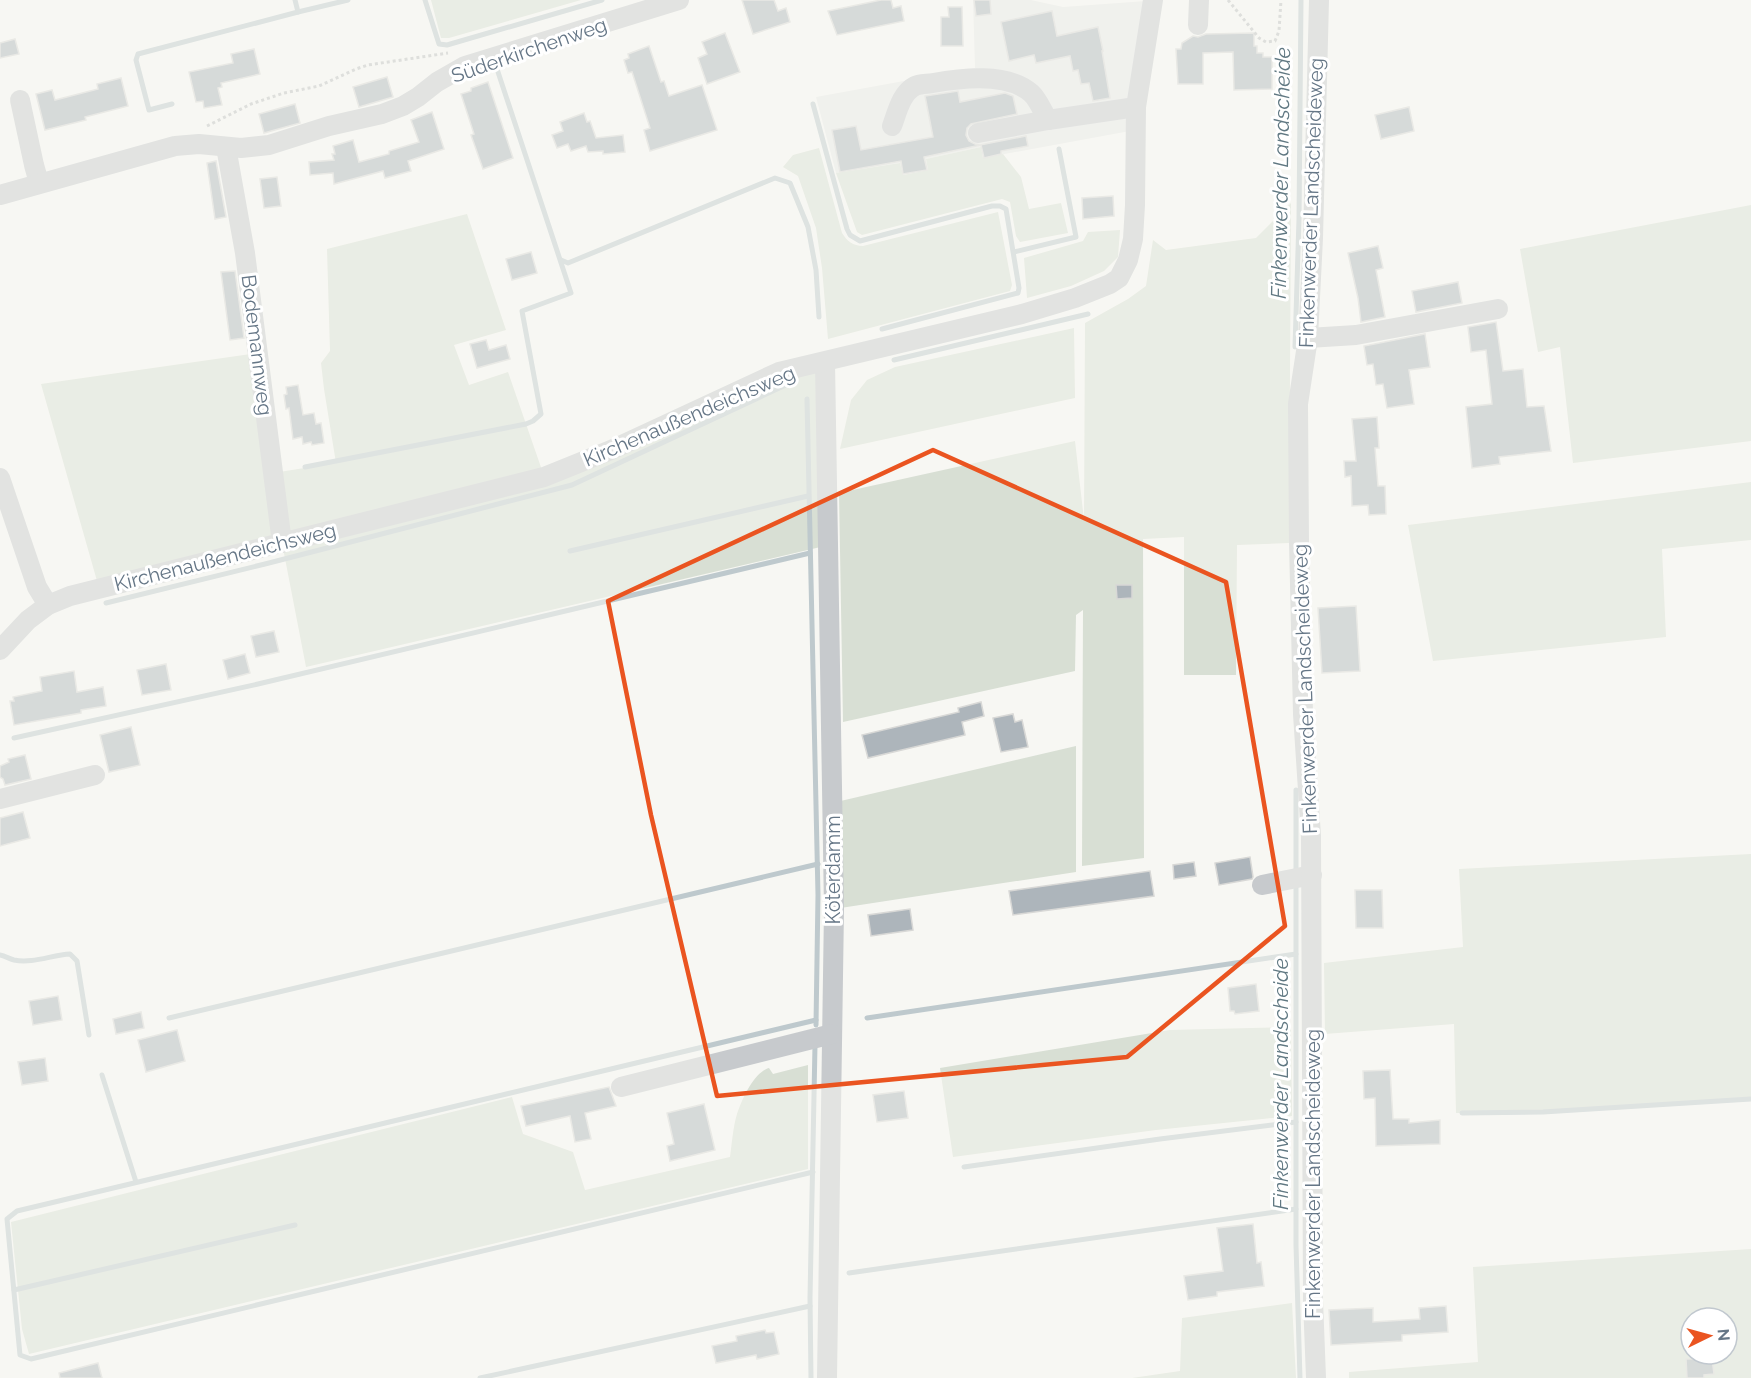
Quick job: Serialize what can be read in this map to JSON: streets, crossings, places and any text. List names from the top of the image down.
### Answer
{
  "streets": {
    "street": [
      "Süderkirchenweg",
      "Finkenwerder Landscheideweg",
      "Bodemannweg",
      "Kirchenaußendeichsweg",
      "Köterdamm"
    ]
  },
  "crossings": [
    ["Süderkirchenweg", "Bodemannweg"],
    ["Bodemannweg", "Kirchenaußendeichsweg"],
    ["Kirchenaußendeichsweg", "Köterdamm"]
  ],
  "water": ["Finkenwerder Landscheide"],
  "north": "right"
}
